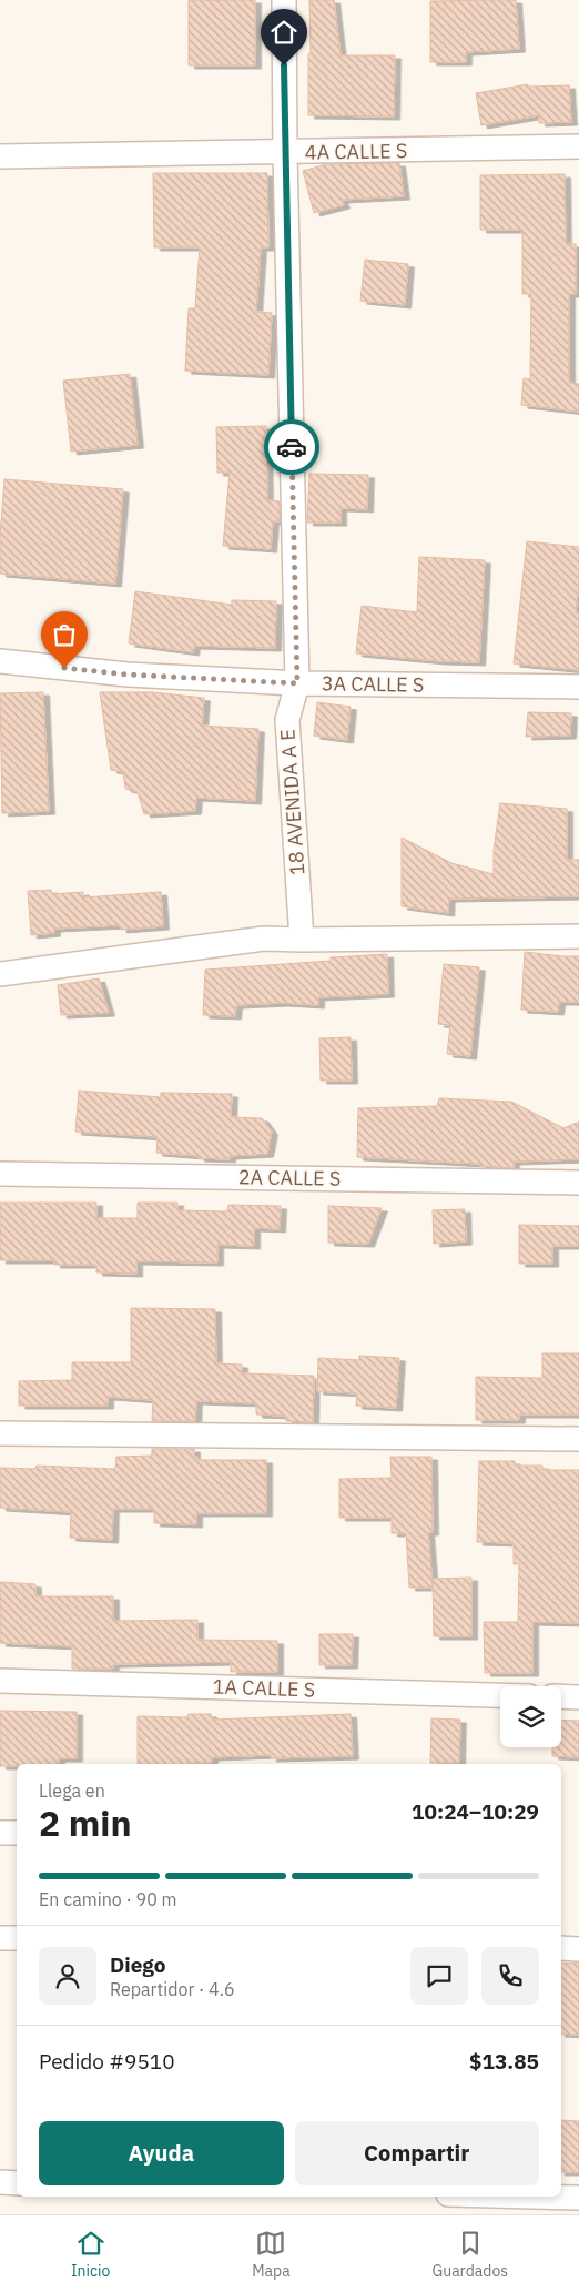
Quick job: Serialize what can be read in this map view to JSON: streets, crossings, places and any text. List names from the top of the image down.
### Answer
{
  "streets": {
    "street": [
      "4A CALLE S",
      "3A CALLE S",
      "18 AVENIDA A E",
      "2A CALLE S",
      "1A CALLE S"
    ]
  },
  "crossings": [
    ["4A CALLE S", "18 AVENIDA A E"],
    ["3A CALLE S", "18 AVENIDA A E"]
  ],
  "page": {
    "heading": ["2 min", "Llega en", "10:24–10:29"],
    "panel": [
      "Diego",
      "Repartidor · 4.6",
      "Pedido #9510",
      "$13.85"
    ],
    "bar": "En camino · 90 m",
    "buttons": ["Ayuda", "Compartir"],
    "tabs": ["Inicio", "Mapa", "Guardados"]
  }
}
